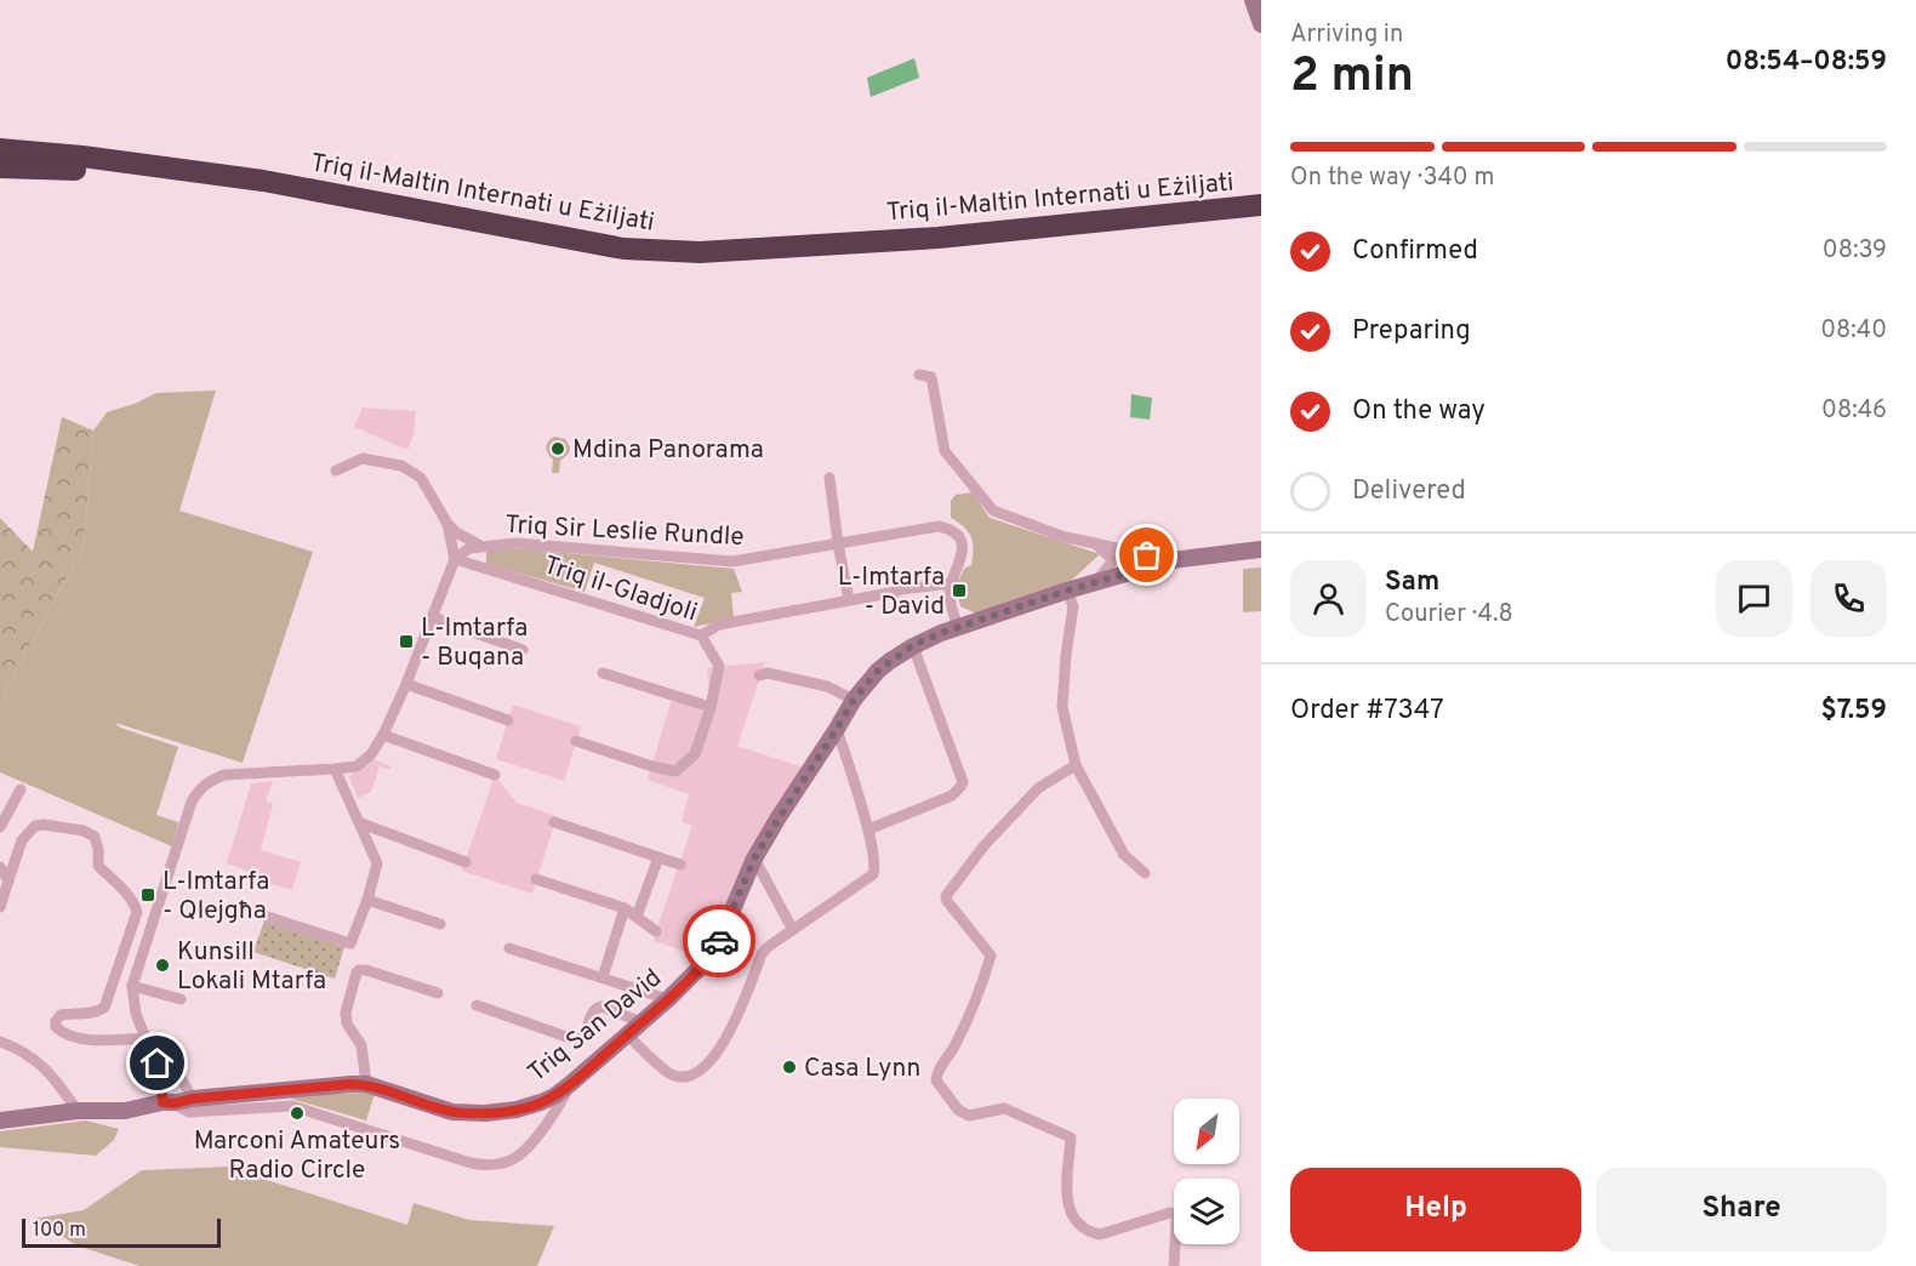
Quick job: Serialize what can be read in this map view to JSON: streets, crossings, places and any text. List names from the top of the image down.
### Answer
{
  "streets": {
    "highway": ["Triq il-Maltin Internati u Eżiljati"],
    "street": ["Triq Sir Leslie Rundle", "Triq il-Gladjoli", "Triq San David"]
  },
  "crossings": [
    ["Triq Sir Leslie Rundle", "Triq il-Gladjoli"],
    ["Triq Sir Leslie Rundle", "Triq San David"]
  ],
  "places": {
    "other": [
      "Mdina Panorama",
      "Kunsill Lokali Mtarfa",
      "Casa Lynn",
      "Marconi Amateurs Radio Circle"
    ],
    "transit": ["L-Imtarfa - David", "L-Imtarfa - Buqana", "L-Imtarfa - Qlejgħa"]
  },
  "scale_bar": "100 m",
  "north": "bottom left",
  "page": {
    "heading": ["2 min", "Arriving in", "08:54–08:59"],
    "panel": [
      "Sam",
      "Courier · 4.8",
      "Order #7347",
      "$7.59"
    ],
    "bar": "On the way · 340 m",
    "list": [
      ["Confirmed", "08:39"],
      ["Preparing", "08:40"],
      ["On the way", "08:46"],
      "Delivered"
    ],
    "buttons": ["Help", "Share"],
    "scale": "100 m"
  }
}
